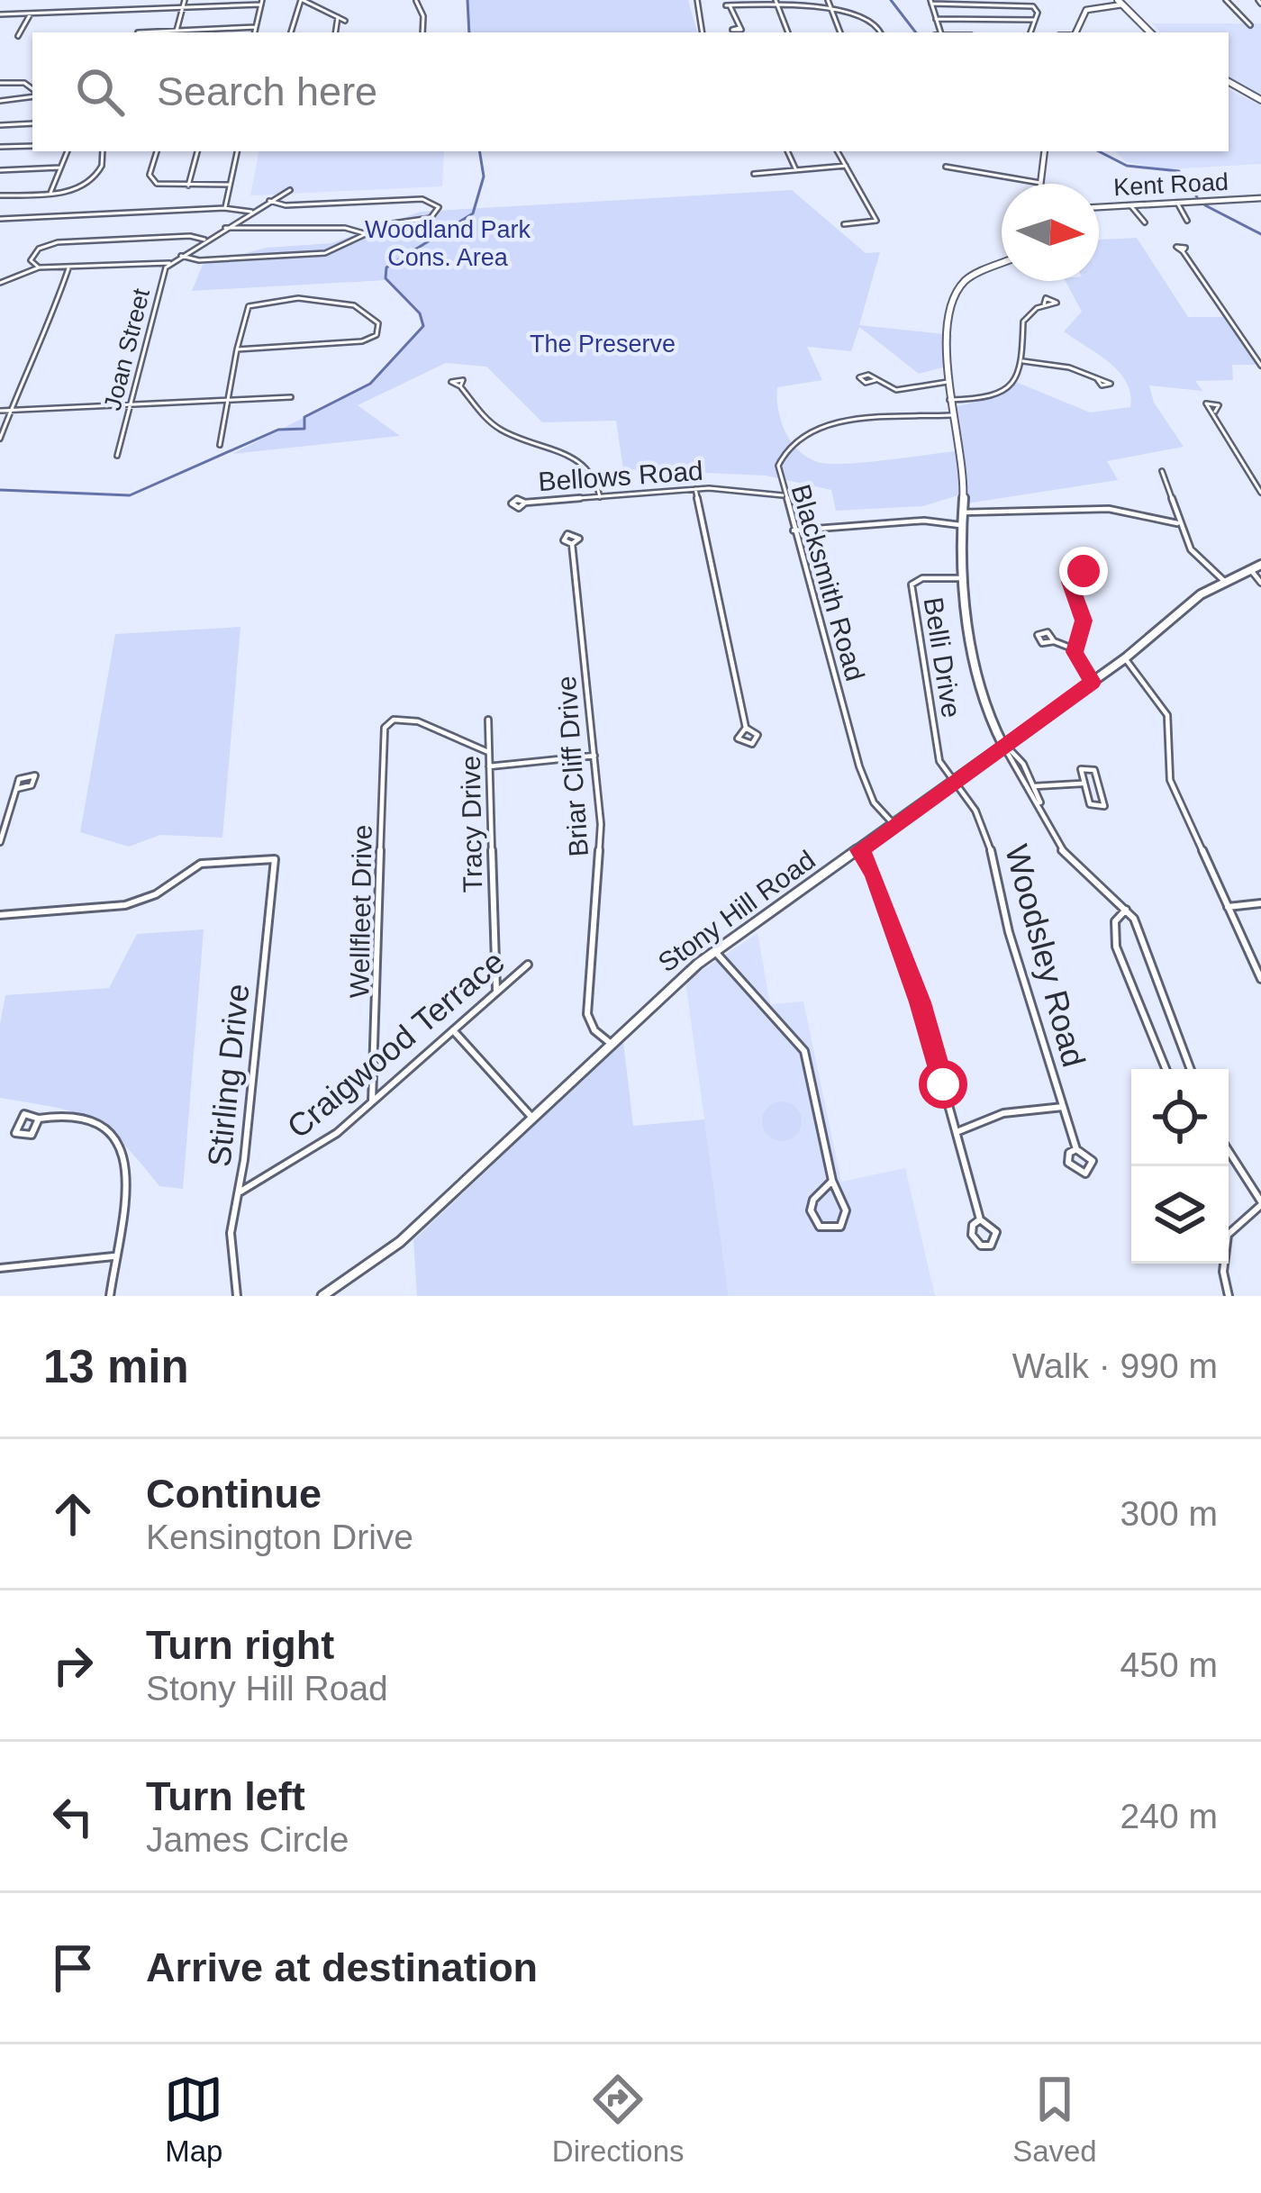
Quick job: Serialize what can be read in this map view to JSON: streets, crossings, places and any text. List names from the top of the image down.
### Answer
{
  "streets": {
    "main road": ["Stony Hill Road"],
    "street": [
      "Kent Road",
      "Joan Street",
      "Bellows Road",
      "Blacksmith Road",
      "Belli Drive",
      "Briar Cliff Drive",
      "Tracy Drive",
      "Wellfleet Drive",
      "Woodsley Road",
      "Craigwood Terrace",
      "Stirling Drive"
    ]
  },
  "crossings": [
    ["Bellows Road", "Blacksmith Road"],
    ["Blacksmith Road", "Stony Hill Road"],
    ["Belli Drive", "Stony Hill Road"],
    ["Belli Drive", "Woodsley Road"],
    ["Briar Cliff Drive", "Stony Hill Road"],
    ["Tracy Drive", "Wellfleet Drive"],
    ["Tracy Drive", "Craigwood Terrace"],
    ["Wellfleet Drive", "Craigwood Terrace"],
    ["Stony Hill Road", "Woodsley Road"],
    ["Craigwood Terrace", "Stirling Drive"]
  ],
  "parks": ["Woodland Park Cons. Area", "The Preserve"],
  "north": "right",
  "page": {
    "search": "Search here",
    "heading": ["13 min", "Walk · 990 m"],
    "list": [
      ["Continue", "Kensington Drive", "300 m"],
      ["Turn right", "Stony Hill Road", "450 m"],
      ["Turn left", "James Circle", "240 m"],
      "Arrive at destination"
    ],
    "nav": ["Map", "Directions", "Saved"]
  }
}
